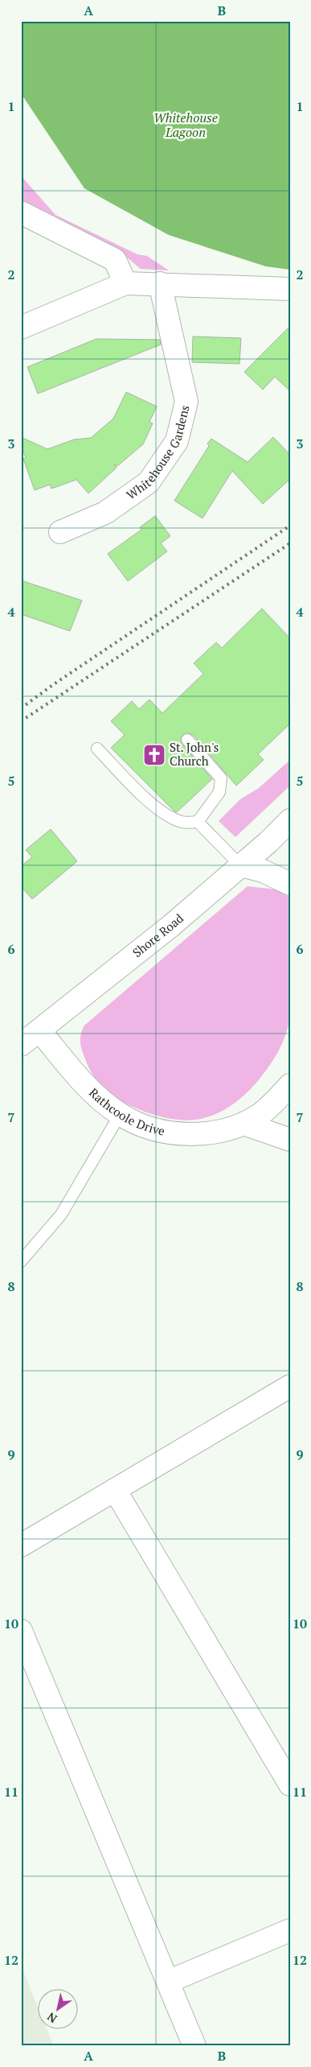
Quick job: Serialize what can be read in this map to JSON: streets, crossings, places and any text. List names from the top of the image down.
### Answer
{
  "streets": {
    "street": ["Whitehouse Gardens", "Shore Road", "Rathcoole Drive"]
  },
  "crossings": [
    ["Shore Road", "Rathcoole Drive"]
  ],
  "water": ["Whitehouse Lagoon"],
  "places": {
    "church": ["St. John's Church"]
  },
  "north": "bottom left",
  "grid": {
    "columns": ["A", "B"],
    "rows": [
      "1",
      "2",
      "3",
      "4",
      "5",
      "6",
      "7",
      "8",
      "9",
      "10",
      "11",
      "12"
    ]
  }
}
